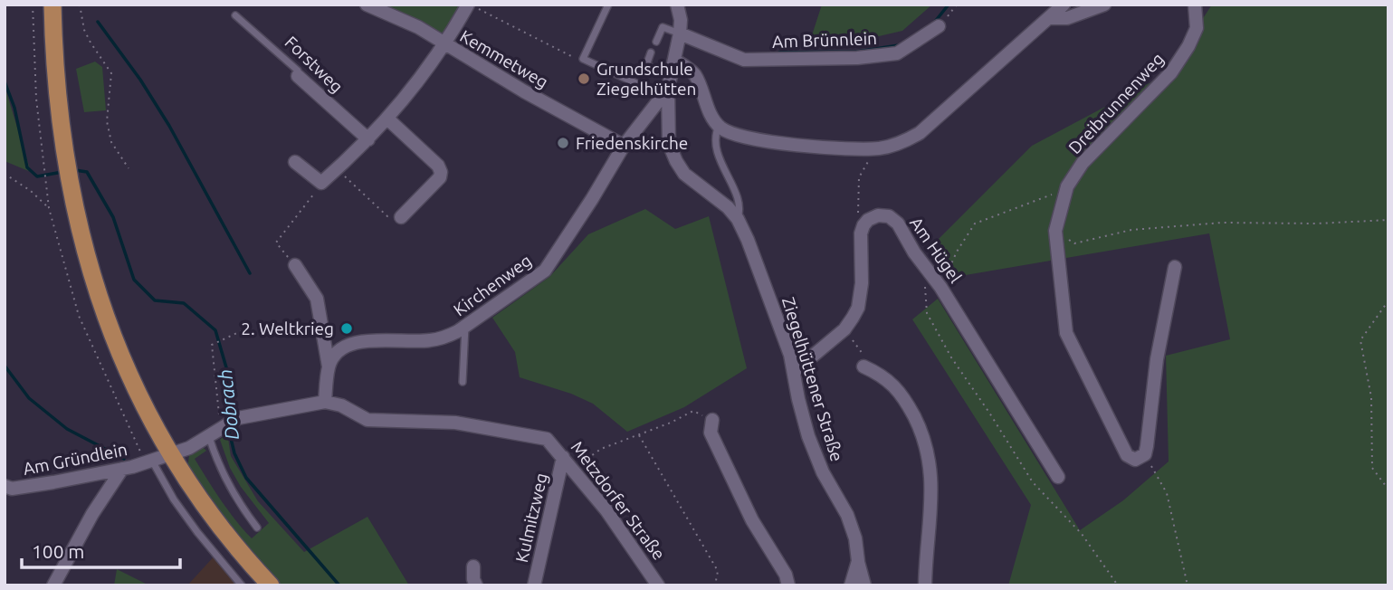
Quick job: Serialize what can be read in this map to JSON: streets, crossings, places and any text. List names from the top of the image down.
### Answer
{
  "streets": {
    "street": [
      "Am Brünnlein",
      "Kemmetweg",
      "Forstweg",
      "Dreibrunnenweg",
      "Am Hügel",
      "Kirchenweg",
      "Ziegelhüttener Straße",
      "Am Gründlein",
      "Metzdorfer Straße",
      "Kulmitzweg"
    ]
  },
  "crossings": [
    ["Am Brünnlein", "Ziegelhüttener Straße"],
    ["Kemmetweg", "Kirchenweg"],
    ["Kirchenweg", "Ziegelhüttener Straße"],
    ["Am Gründlein", "Metzdorfer Straße"],
    ["Metzdorfer Straße", "Kulmitzweg"]
  ],
  "water": ["Dobrach"],
  "places": ["Grundschule Ziegelhütten", "Friedenskirche", "2. Weltkrieg"],
  "scale_bar": "100 m"
}
